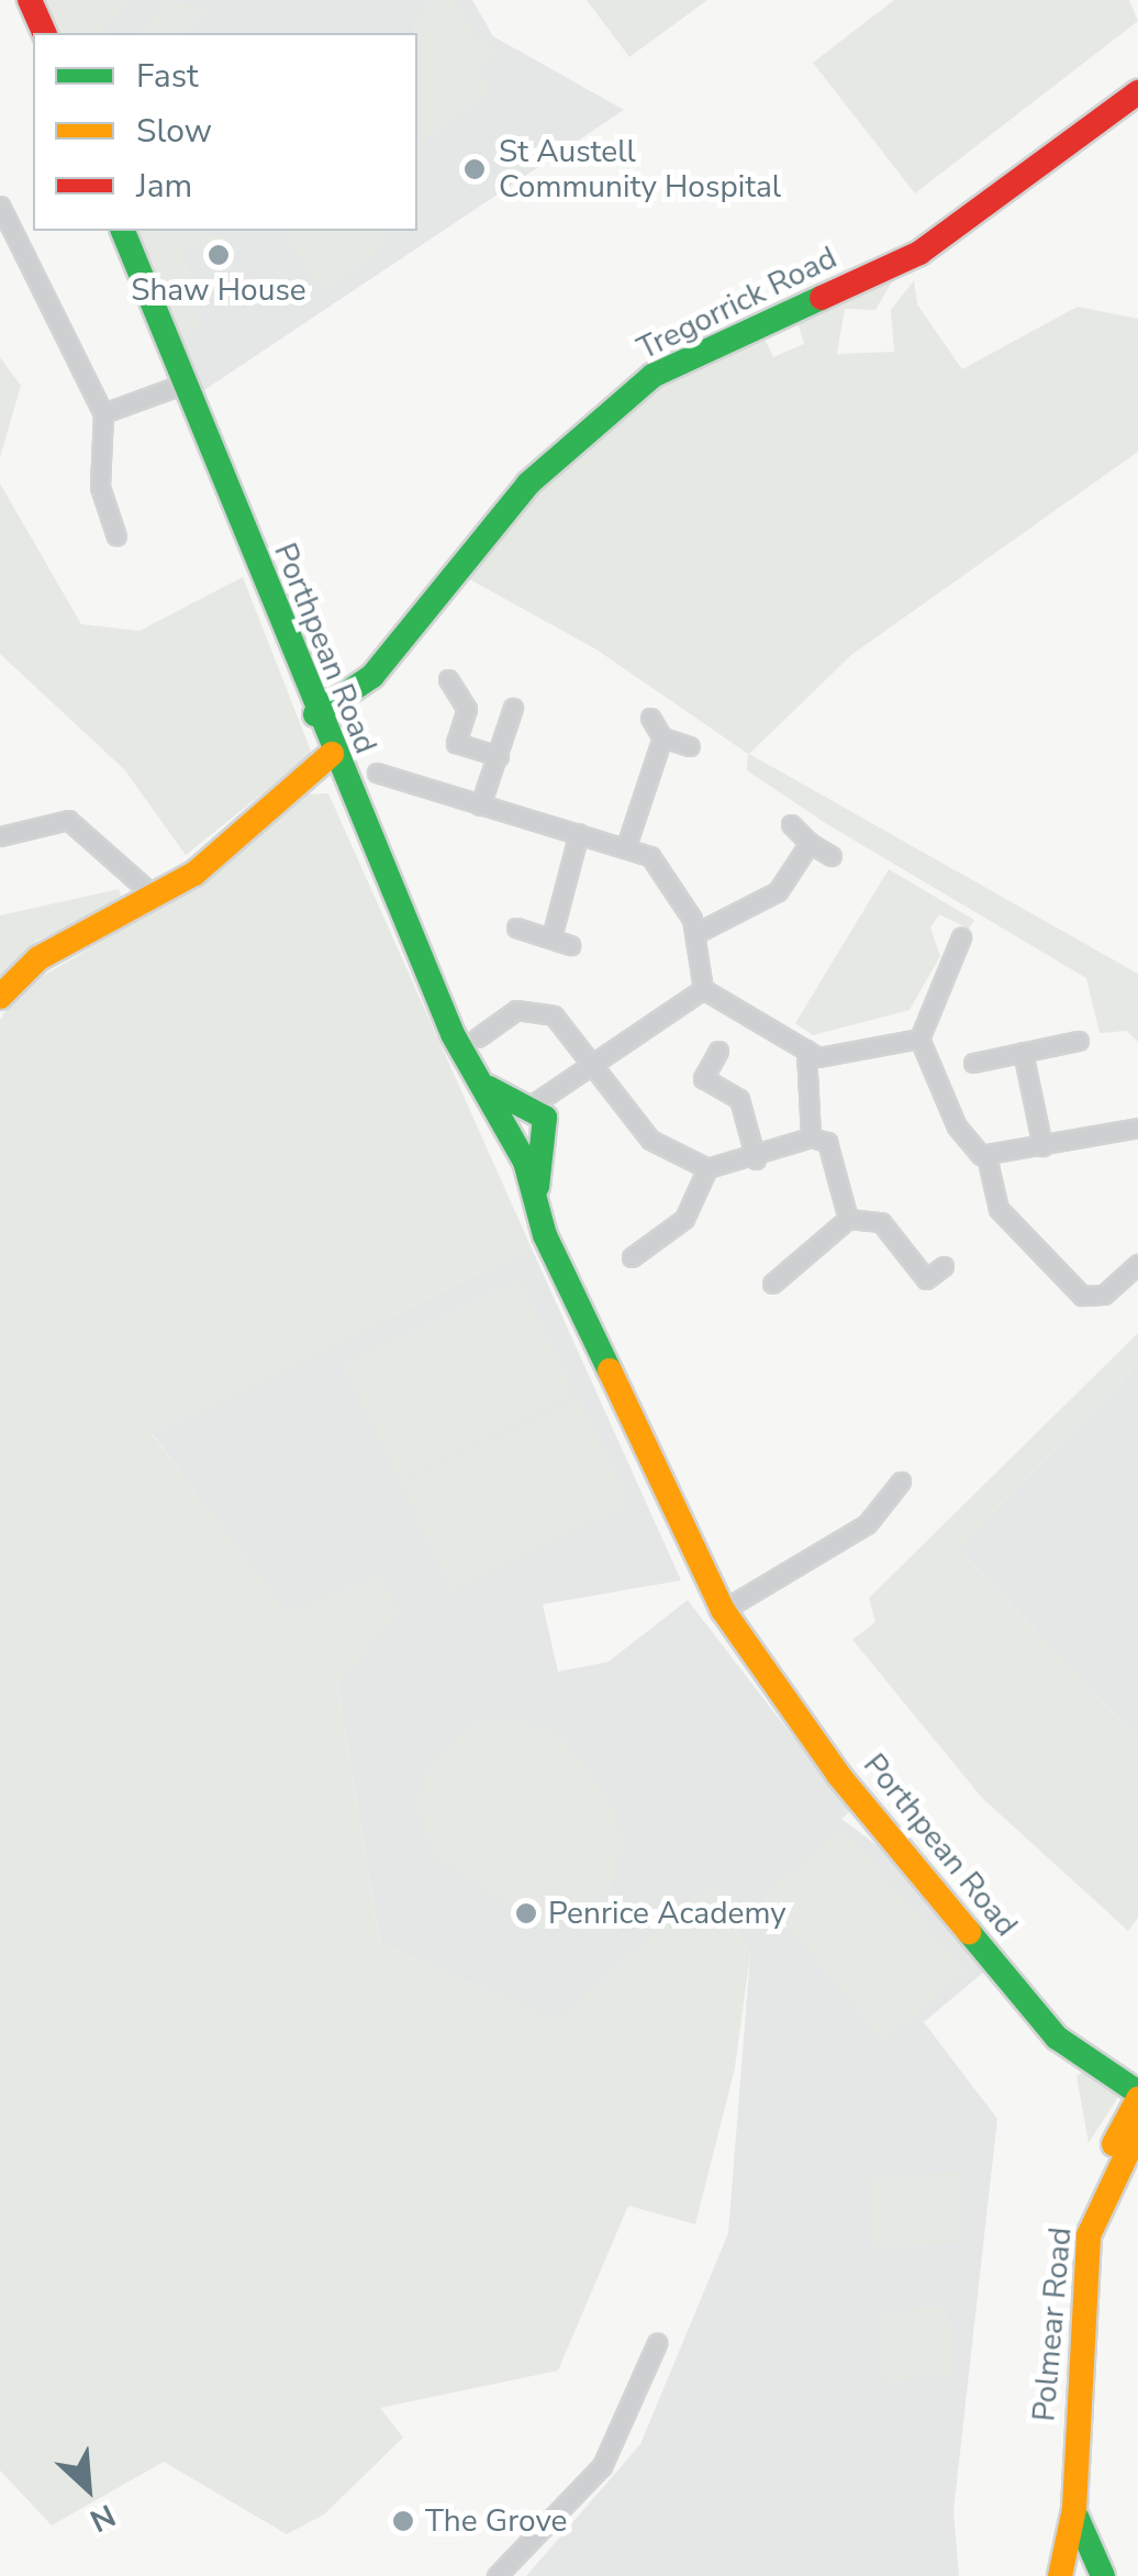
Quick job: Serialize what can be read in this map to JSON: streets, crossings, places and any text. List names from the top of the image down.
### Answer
{
  "streets": {
    "main road": ["Tregorrick Road", "Porthpean Road", "Polmear Road"]
  },
  "crossings": [
    ["Tregorrick Road", "Porthpean Road"],
    ["Porthpean Road", "Polmear Road"]
  ],
  "places": [
    "St Austell Community Hospital",
    "Shaw House",
    "Penrice Academy",
    "The Grove"
  ],
  "legend": ["Fast", "Slow", "Jam"],
  "north": "bottom right"
}
